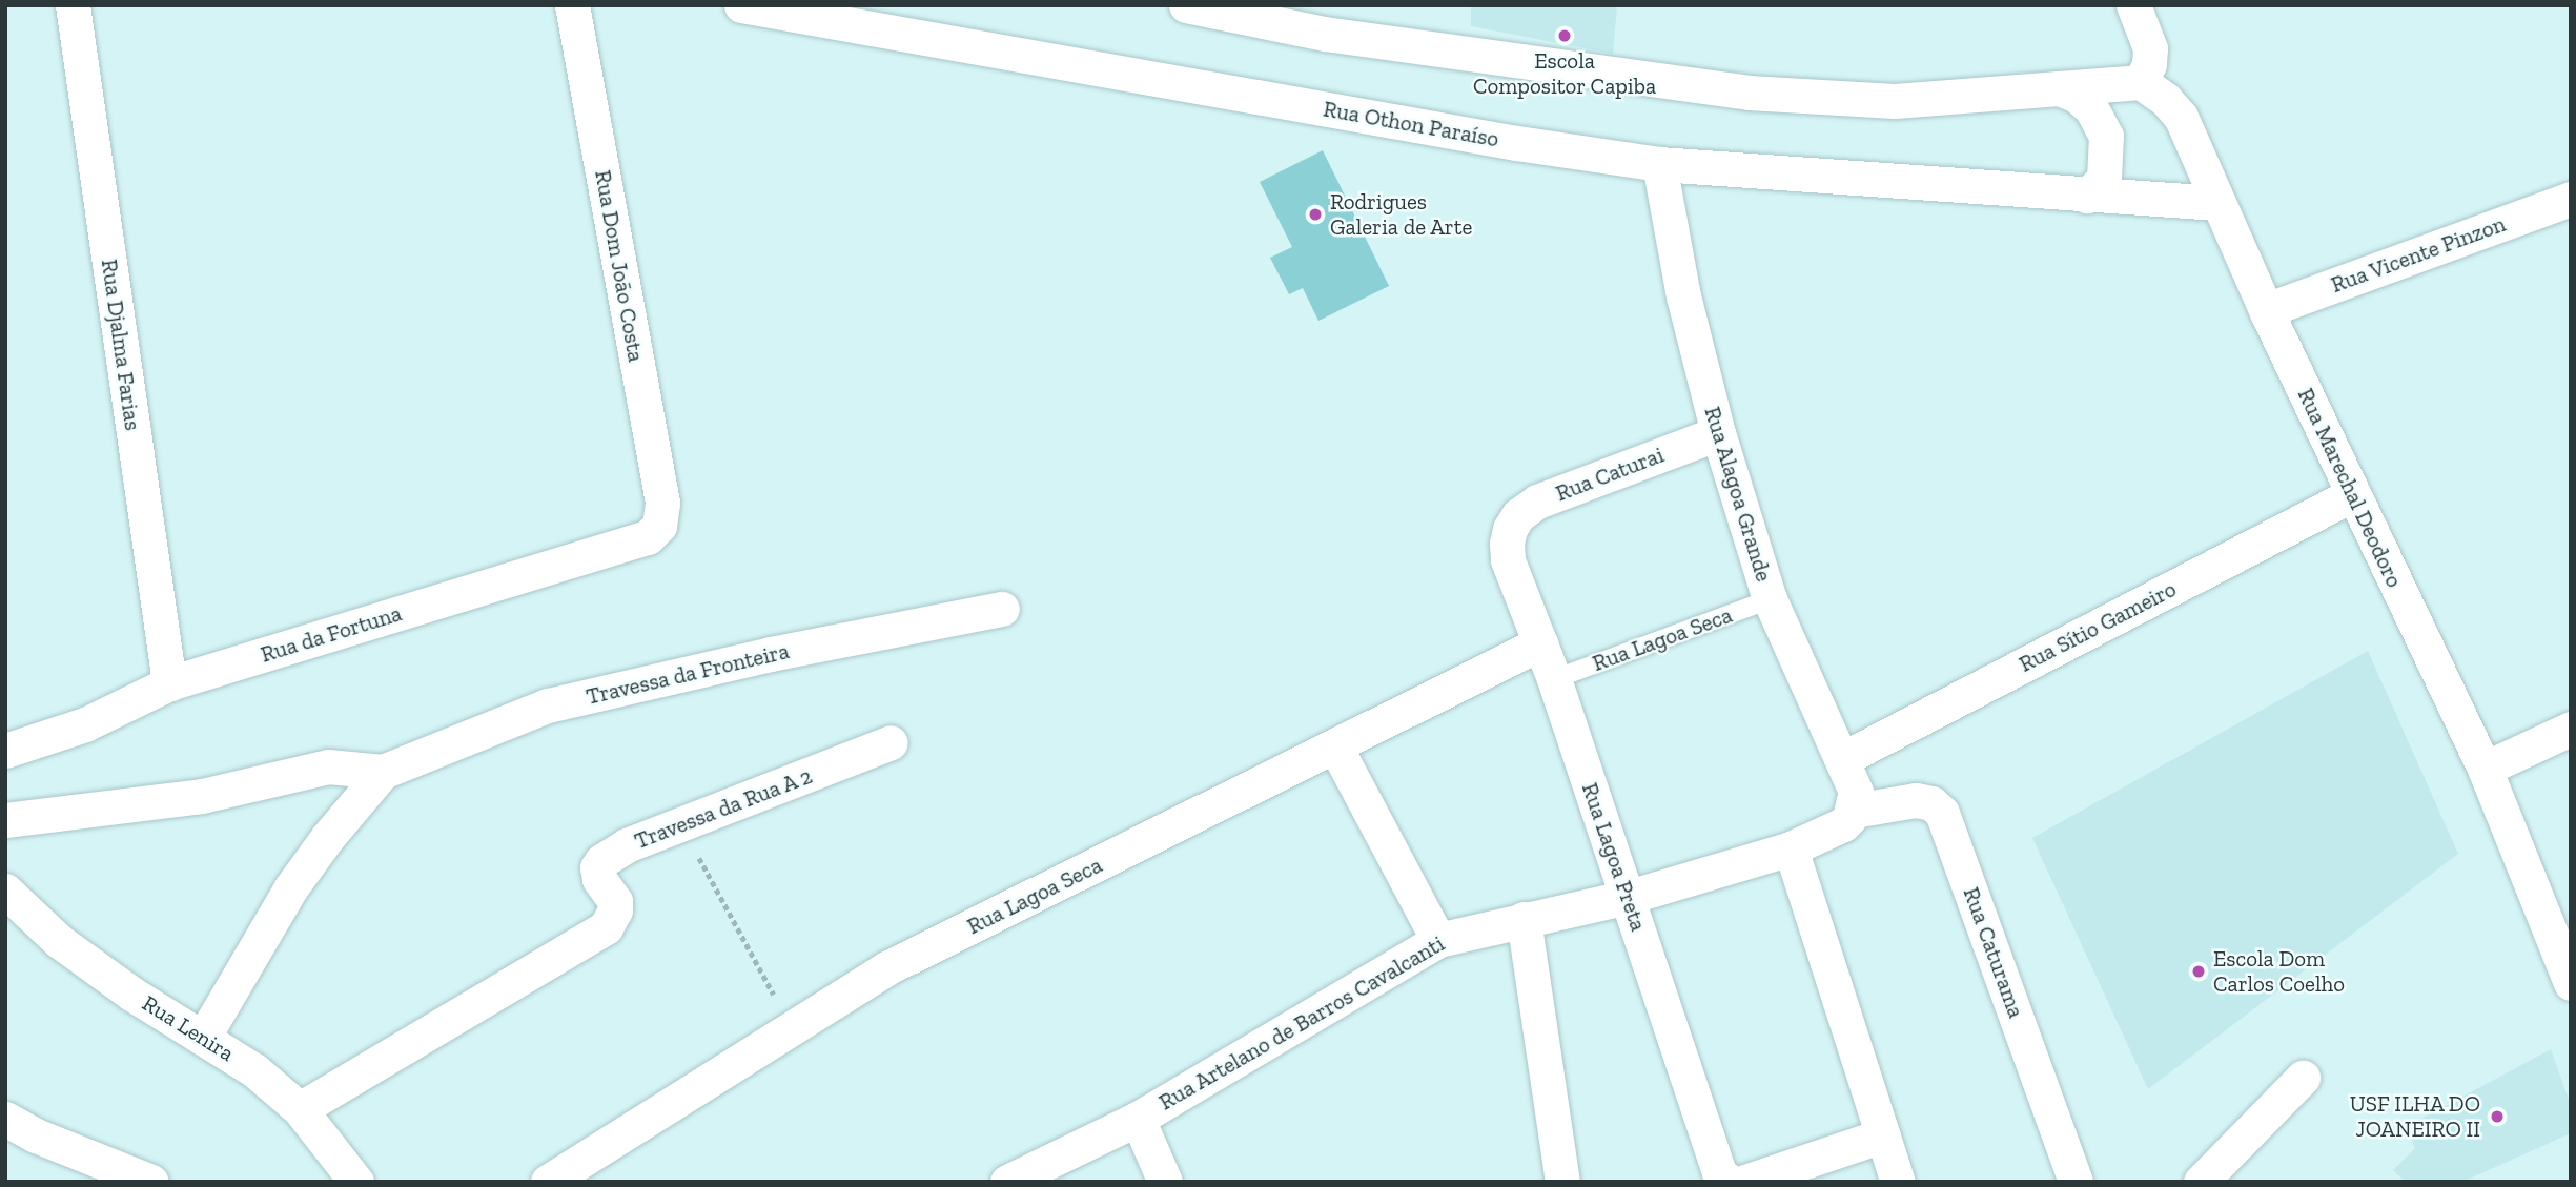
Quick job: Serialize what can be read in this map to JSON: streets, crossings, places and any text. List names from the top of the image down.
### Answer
{
  "streets": {
    "street": [
      "Rua Othon Paraíso",
      "Rua Vicente Pinzon",
      "Rua Dom João Costa",
      "Rua Djalma Farias",
      "Rua Caturai",
      "Rua Marechal Deodoro",
      "Rua Alagoa Grande",
      "Rua Sítio Gameiro",
      "Rua da Fortuna",
      "Rua Lagoa Seca",
      "Travessa da Fronteira",
      "Travessa da Rua A 2",
      "Rua Lagoa Preta",
      "Rua Caturama",
      "Rua Artelano de Barros Cavalcanti",
      "Rua Lenira"
    ]
  },
  "crossings": [
    ["Rua Othon Paraíso", "Rua Marechal Deodoro"],
    ["Rua Othon Paraíso", "Rua Alagoa Grande"],
    ["Rua Vicente Pinzon", "Rua Marechal Deodoro"],
    ["Rua Dom João Costa", "Rua da Fortuna"],
    ["Rua Djalma Farias", "Rua da Fortuna"],
    ["Rua Caturai", "Rua Alagoa Grande"],
    ["Rua Caturai", "Rua Lagoa Preta"],
    ["Rua Marechal Deodoro", "Rua Sítio Gameiro"],
    ["Rua Alagoa Grande", "Rua Sítio Gameiro"],
    ["Rua Alagoa Grande", "Rua Lagoa Seca"],
    ["Rua Alagoa Grande", "Rua Caturama"],
    ["Rua Alagoa Grande", "Rua Artelano de Barros Cavalcanti"],
    ["Rua Lagoa Seca", "Rua Lagoa Preta"],
    ["Travessa da Fronteira", "Rua Lenira"],
    ["Travessa da Rua A 2", "Rua Lenira"],
    ["Rua Lagoa Preta", "Rua Artelano de Barros Cavalcanti"],
    ["Rua Caturama", "Rua Artelano de Barros Cavalcanti"]
  ],
  "places": [
    "Escola Compositor Capiba",
    "Rodrigues Galeria de Arte",
    "Escola Dom Carlos Coelho",
    "USF ILHA DO JOANEIRO II"
  ]
}
